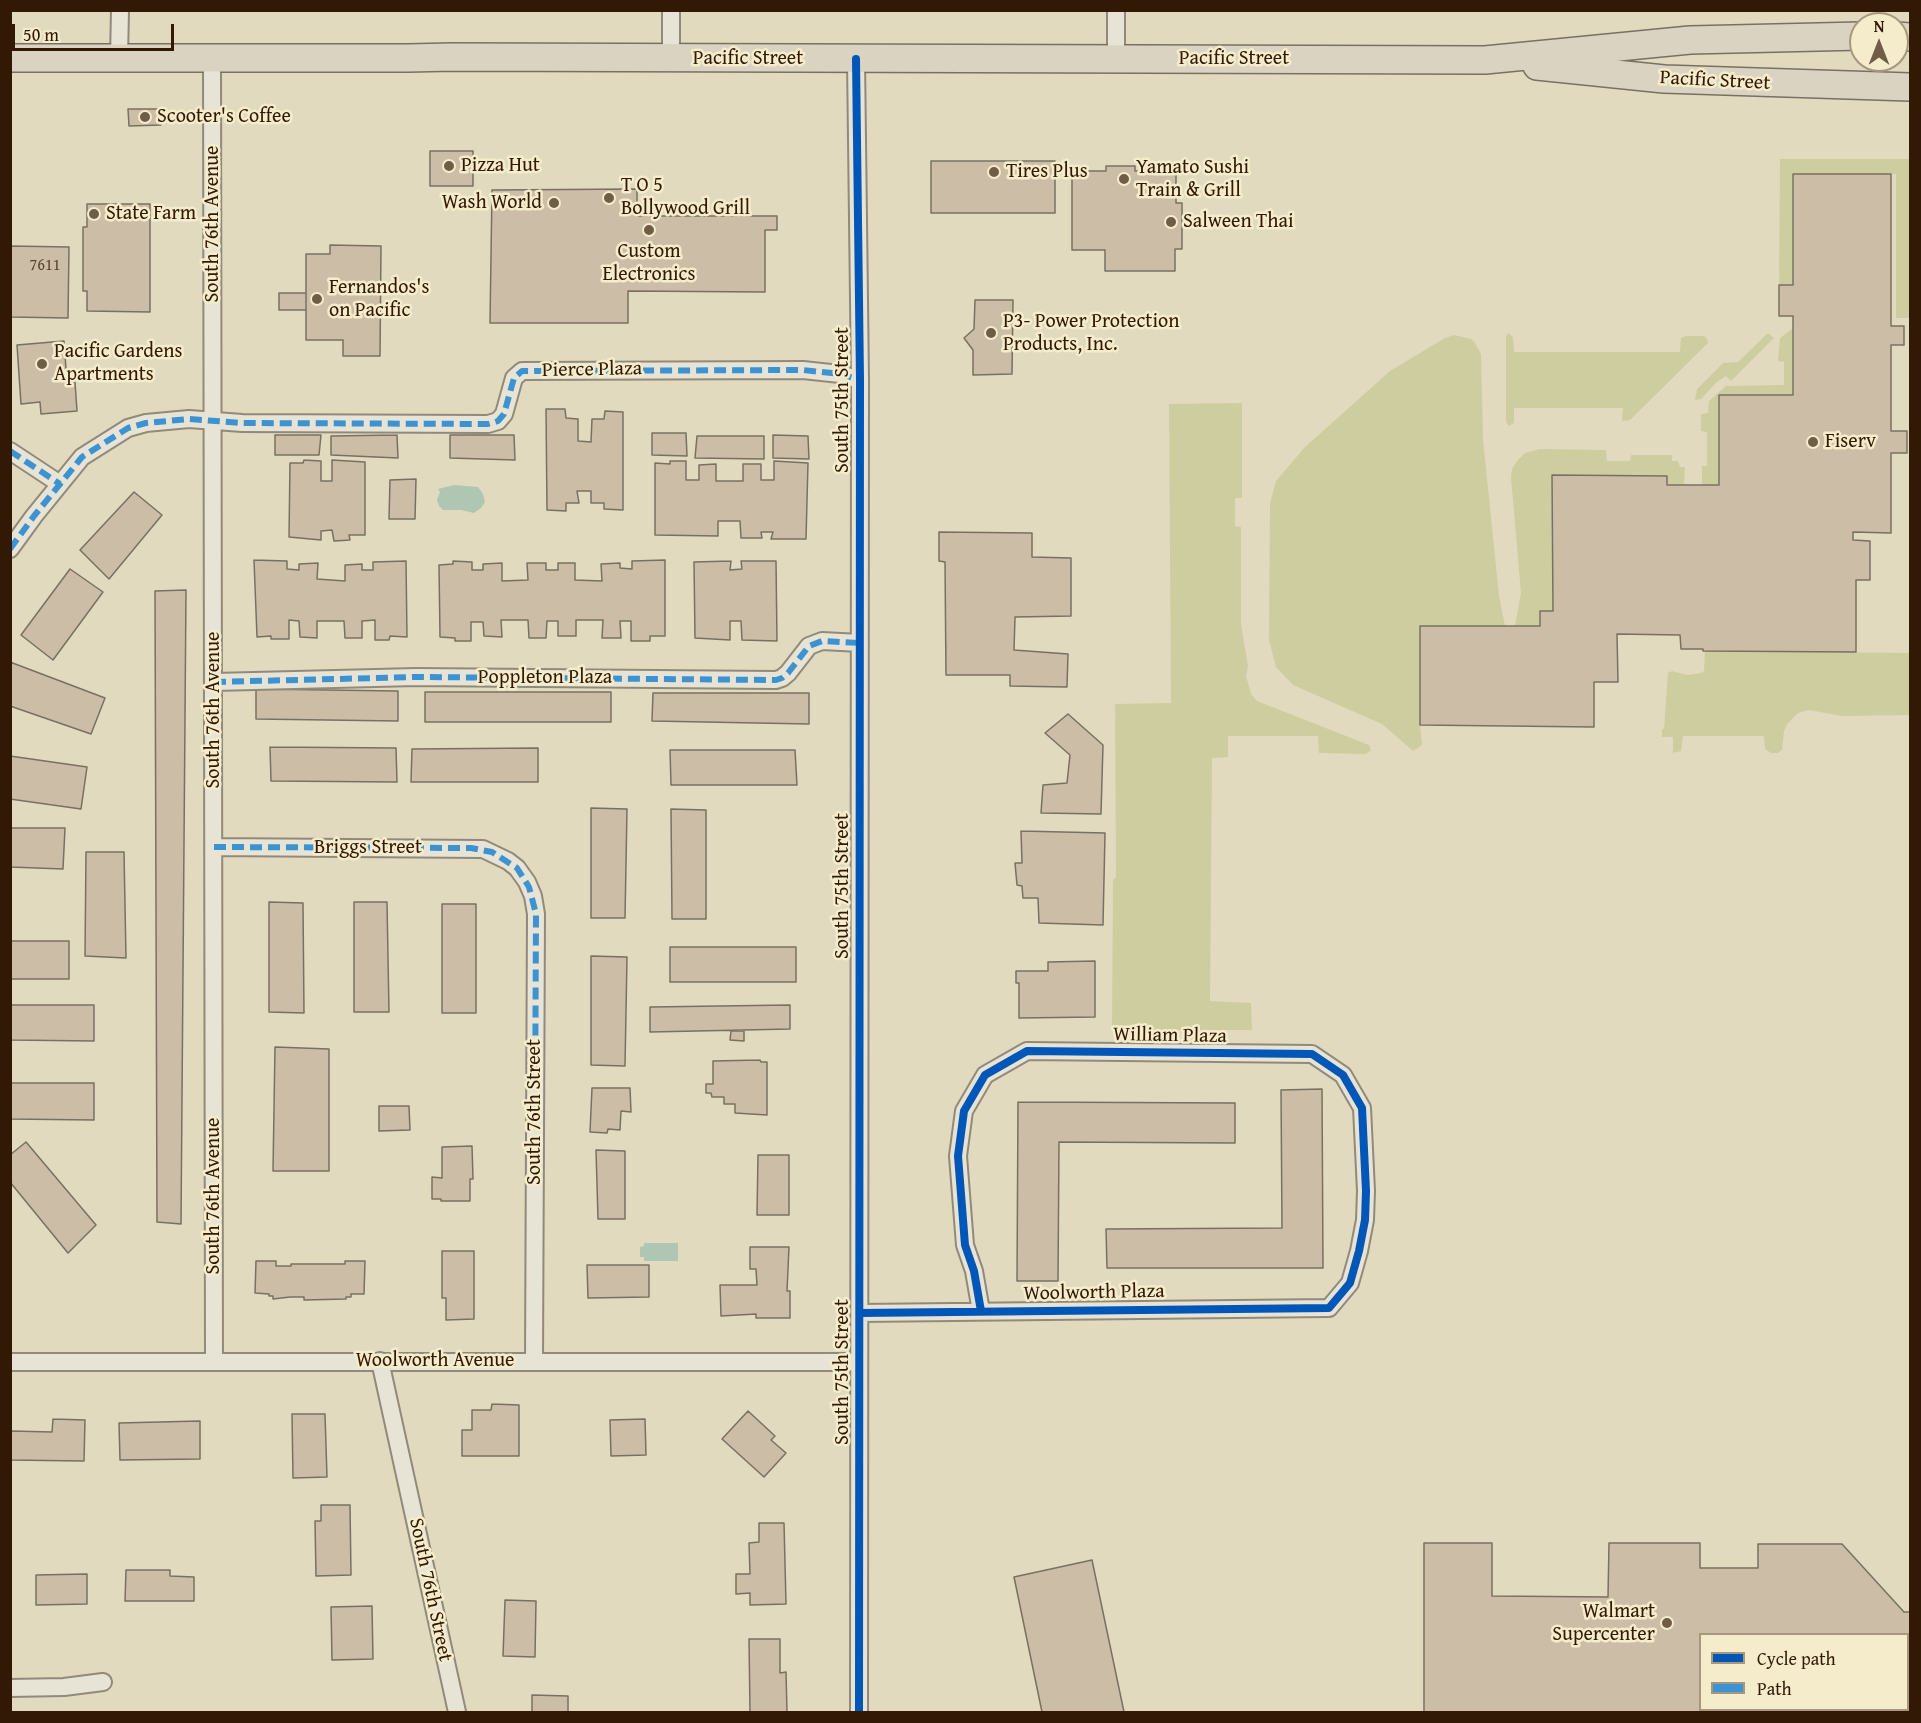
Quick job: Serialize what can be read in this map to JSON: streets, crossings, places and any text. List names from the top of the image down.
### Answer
{
  "streets": {
    "main road": ["Pacific Street"],
    "street": [
      "South 76th Avenue",
      "Pierce Plaza",
      "South 75th Street",
      "Poppleton Plaza",
      "Briggs Street",
      "William Plaza",
      "South 76th Street",
      "Woolworth Plaza",
      "Woolworth Avenue"
    ]
  },
  "crossings": [
    ["Pacific Street", "South 76th Avenue"],
    ["Pacific Street", "South 75th Street"],
    ["South 76th Avenue", "Pierce Plaza"],
    ["South 76th Avenue", "Poppleton Plaza"],
    ["South 76th Avenue", "Briggs Street"],
    ["South 76th Avenue", "Woolworth Avenue"],
    ["Pierce Plaza", "South 75th Street"],
    ["South 75th Street", "Poppleton Plaza"],
    ["South 75th Street", "Woolworth Plaza"],
    ["South 75th Street", "Woolworth Avenue"],
    ["Briggs Street", "South 76th Street"],
    ["William Plaza", "Woolworth Plaza"],
    ["South 76th Street", "Woolworth Avenue"]
  ],
  "places": [
    "Scooter's Coffee",
    "Pizza Hut",
    "Tires Plus",
    "Yamato Sushi Train & Grill",
    "T O 5 Bollywood Grill",
    "Wash World",
    "State Farm",
    "Salween Thai",
    "Custom Electronics",
    "Fernandos's on Pacific",
    "P3- Power Protection Products, Inc.",
    "Pacific Gardens Apartments",
    "Fiserv",
    "Walmart Supercenter"
  ],
  "house_numbers": ["7611"],
  "legend": ["Cycle path", "Path"],
  "scale_bar": "50 m",
  "north": "top"
}
